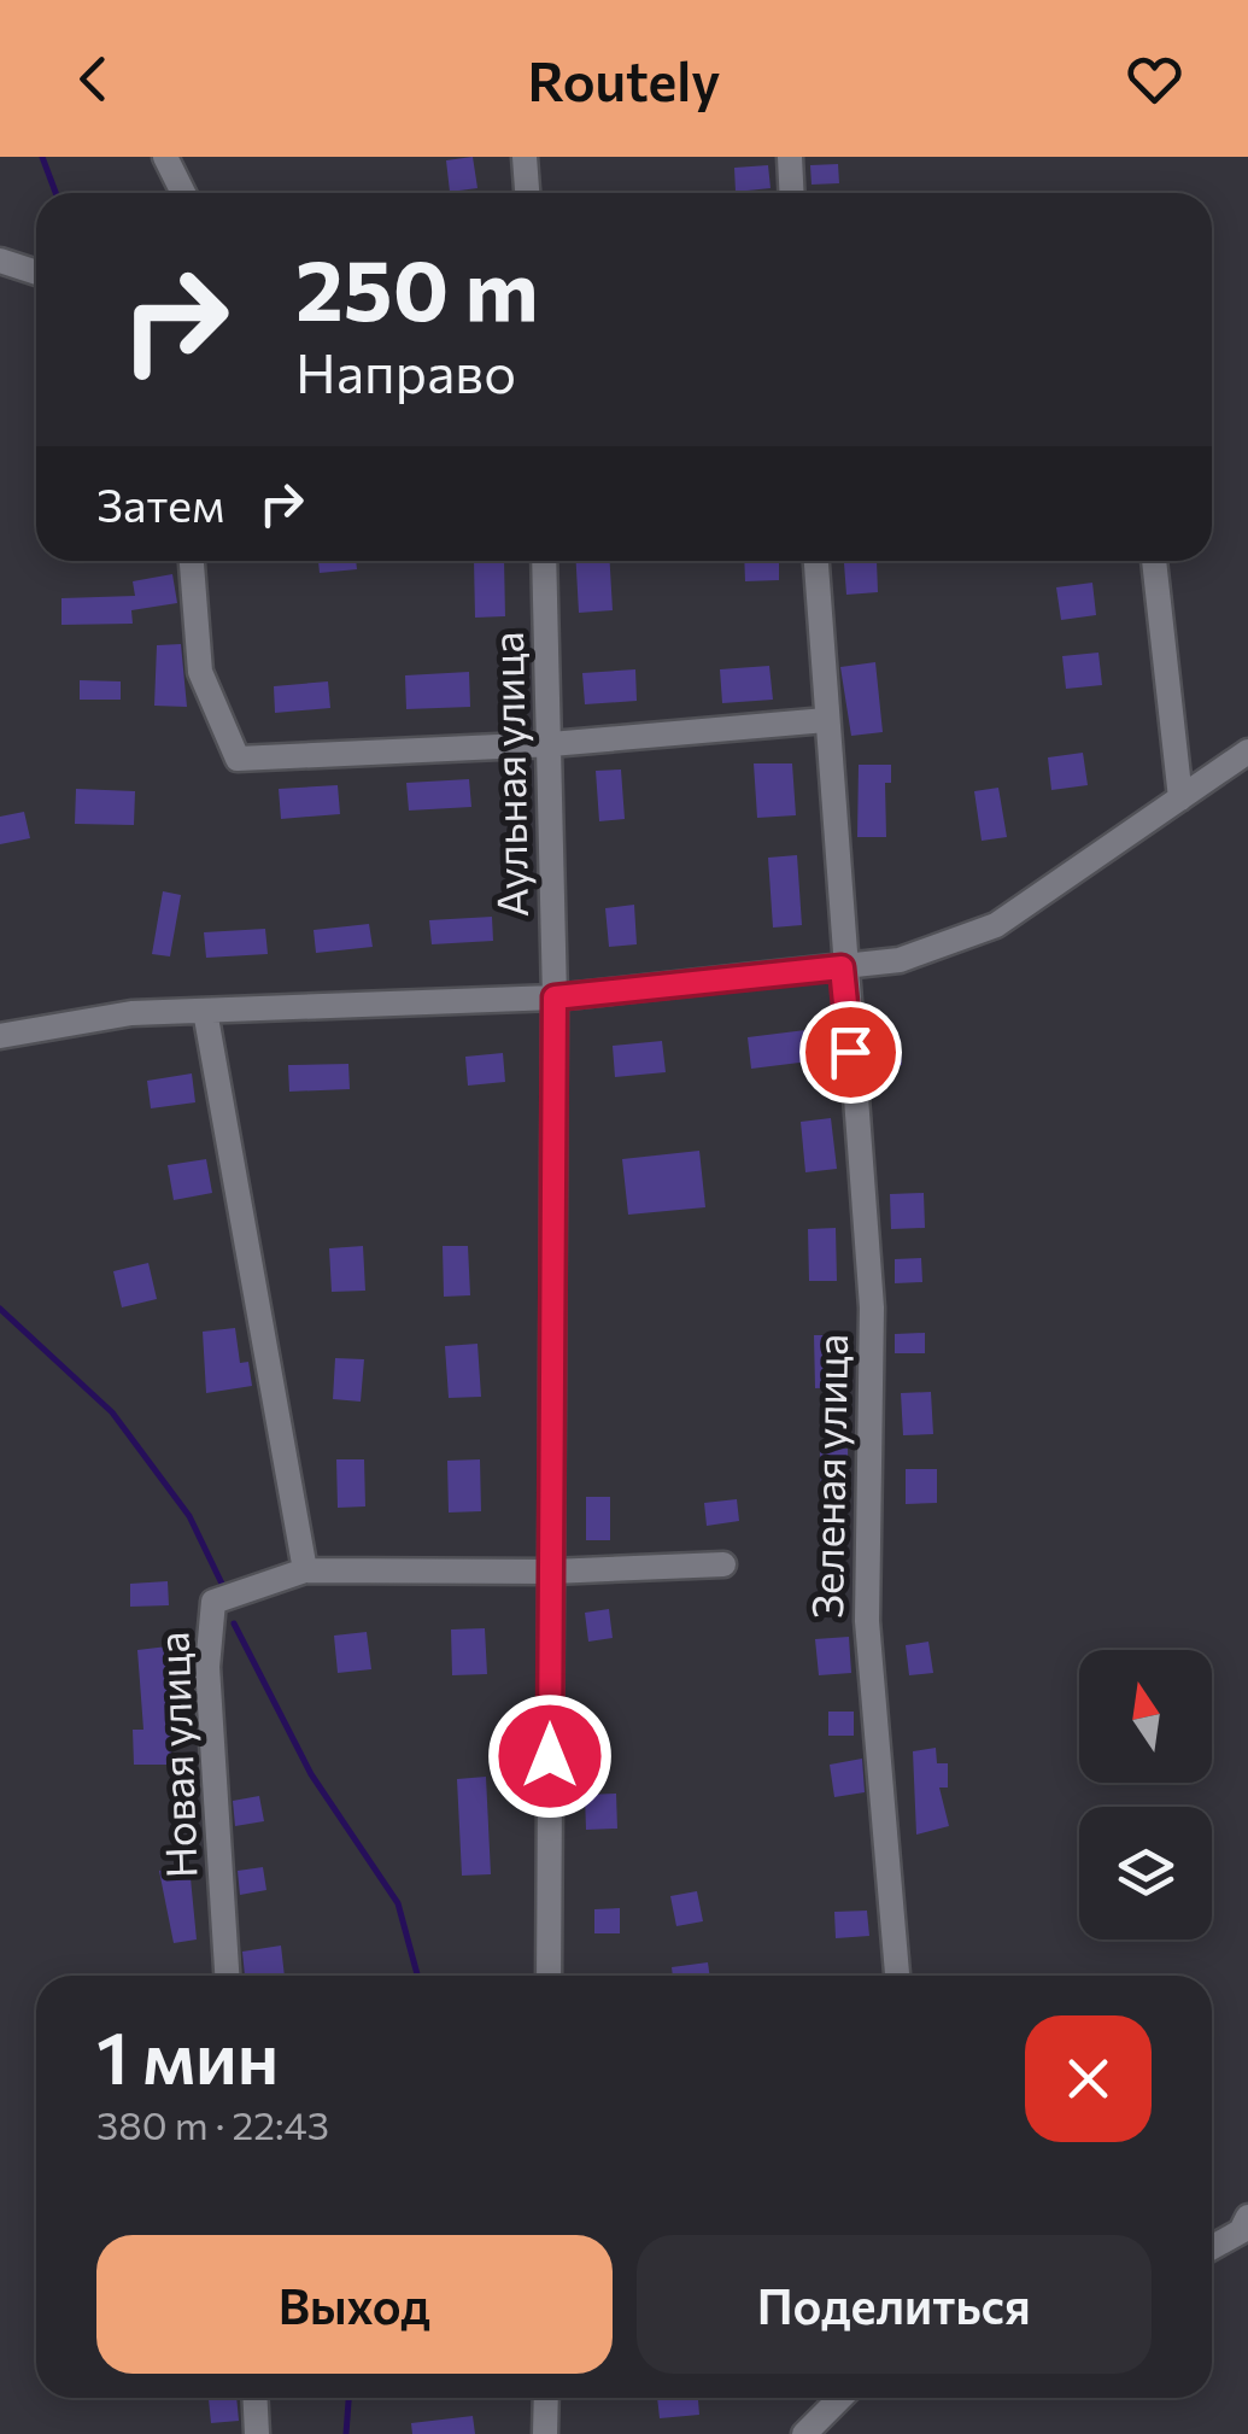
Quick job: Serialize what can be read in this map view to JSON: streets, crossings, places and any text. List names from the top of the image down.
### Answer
{
  "streets": {
    "street": ["Аульная улица", "Зеленая улица", "Новая улица"]
  },
  "crossings": [
    ["Аульная улица", "Новая улица"]
  ],
  "north": "top",
  "page": {
    "header": "Routely",
    "turn": ["250 m", "Направо"],
    "then": "Затем",
    "heading": ["1 мин", "380 m · 22:43"],
    "buttons": ["Выход", "Поделиться"]
  }
}
